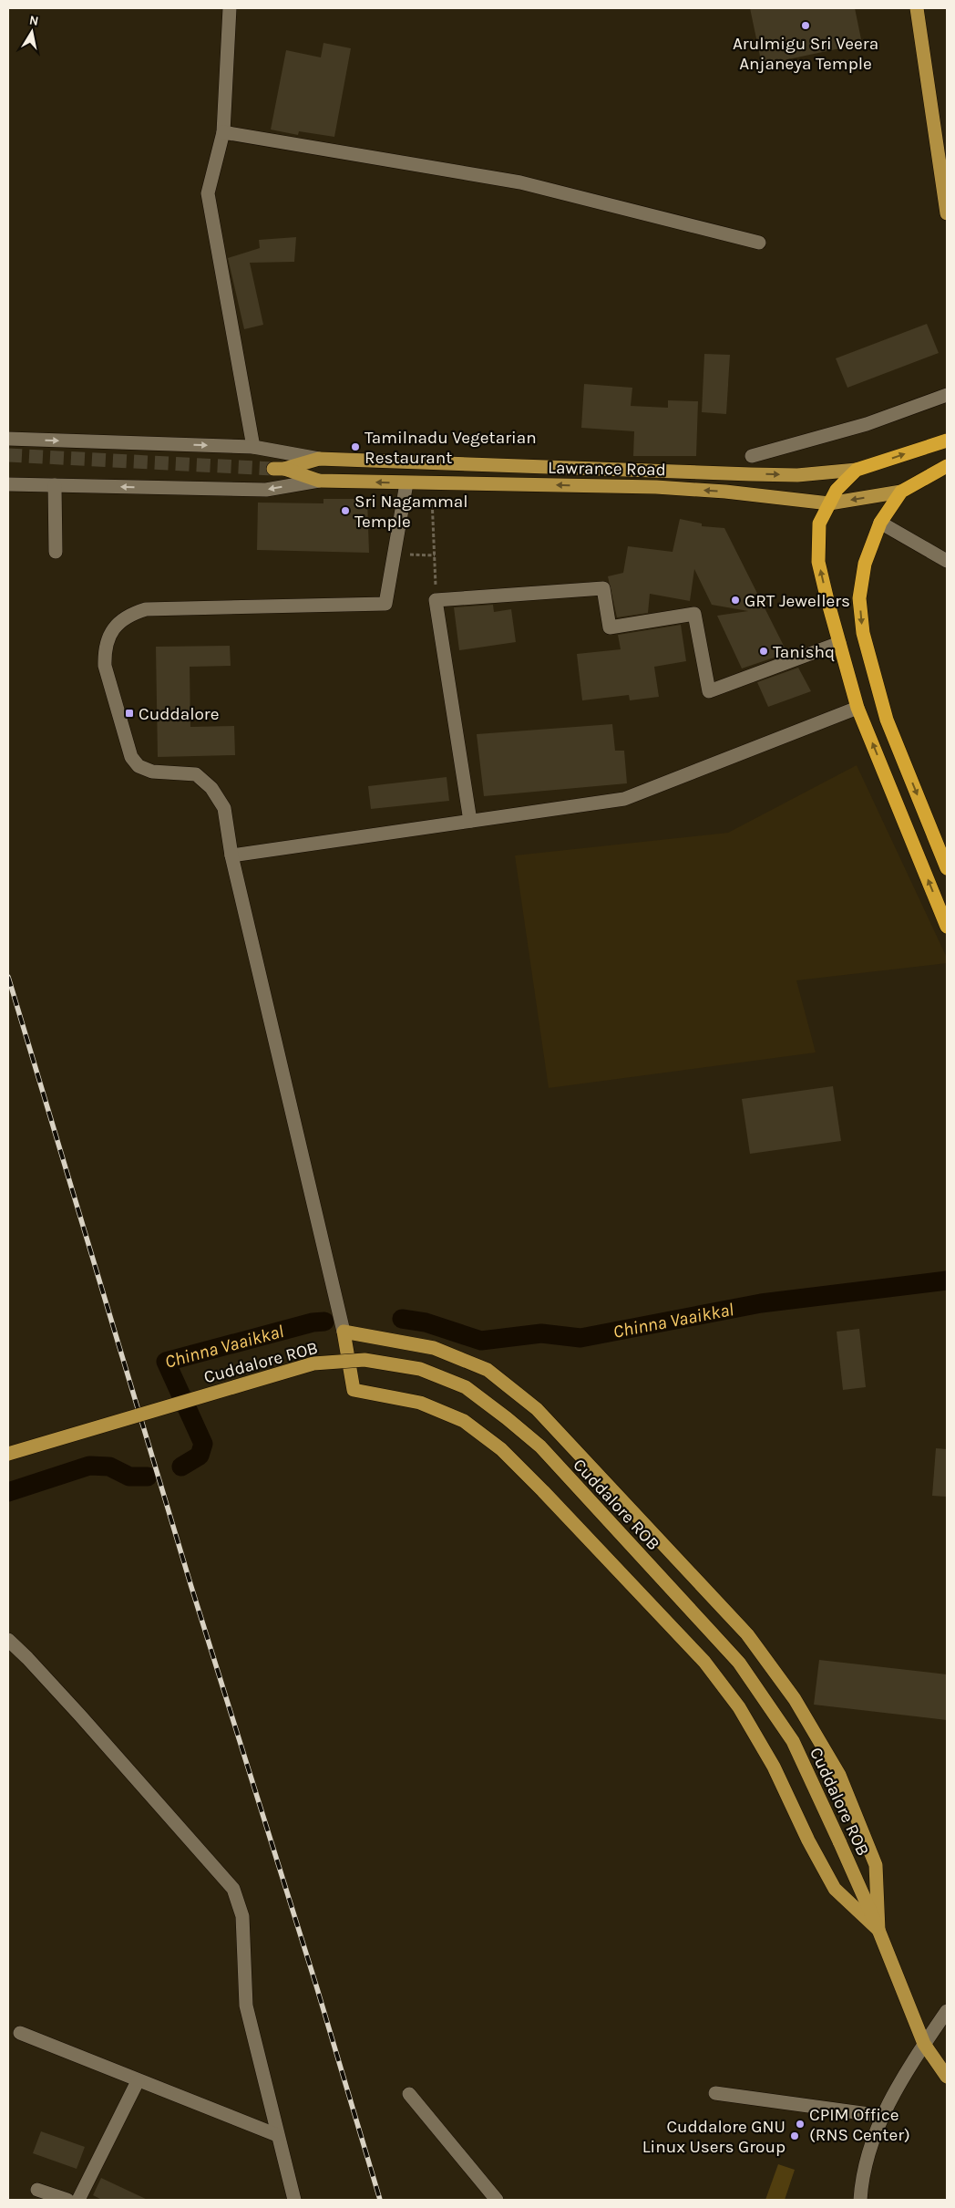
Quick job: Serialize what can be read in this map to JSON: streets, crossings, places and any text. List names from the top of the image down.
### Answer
{
  "streets": {
    "main road": ["Lawrance Road", "Cuddalore ROB"]
  },
  "water": ["Chinna Vaaikkal"],
  "places": {
    "other": [
      "Arulmigu Sri Veera Anjaneya Temple",
      "Tamilnadu Vegetarian Restaurant",
      "Sri Nagammal Temple",
      "GRT Jewellers",
      "Tanishq",
      "CPIM Office (RNS Center)",
      "Cuddalore GNU Linux Users Group"
    ],
    "transit": ["Cuddalore"]
  },
  "north": "top"
}
